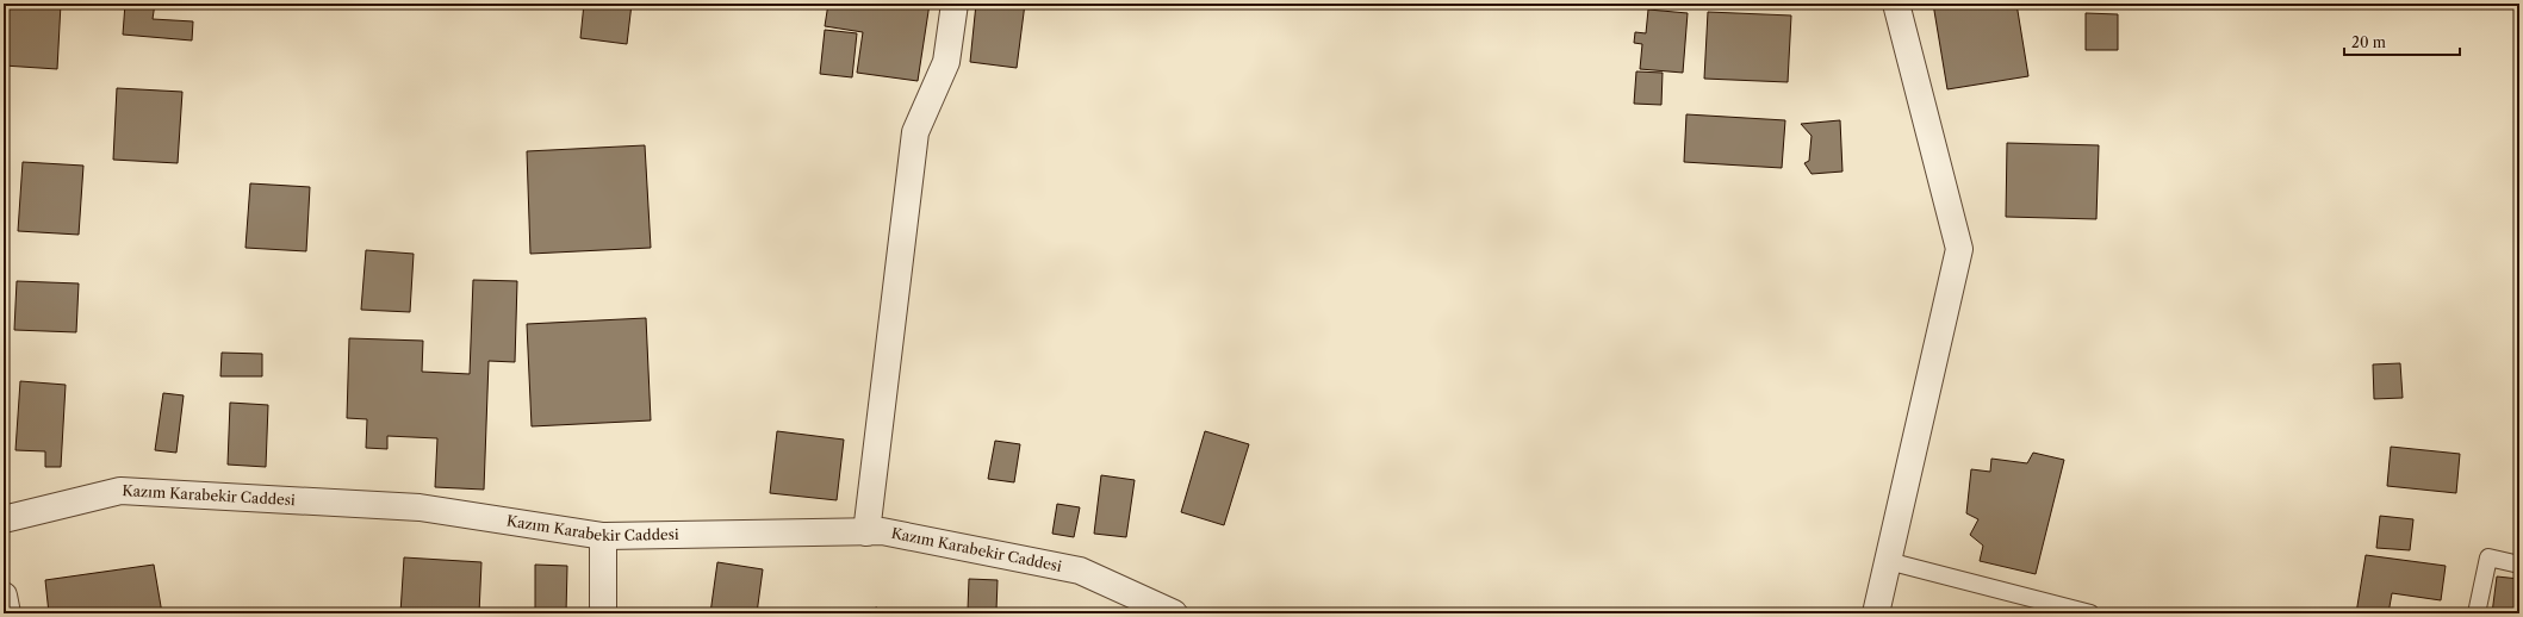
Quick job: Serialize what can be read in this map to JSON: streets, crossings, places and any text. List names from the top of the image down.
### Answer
{
  "streets": {
    "street": ["Kazım Karabekir Caddesi"]
  },
  "scale_bar": "20 m"
}
